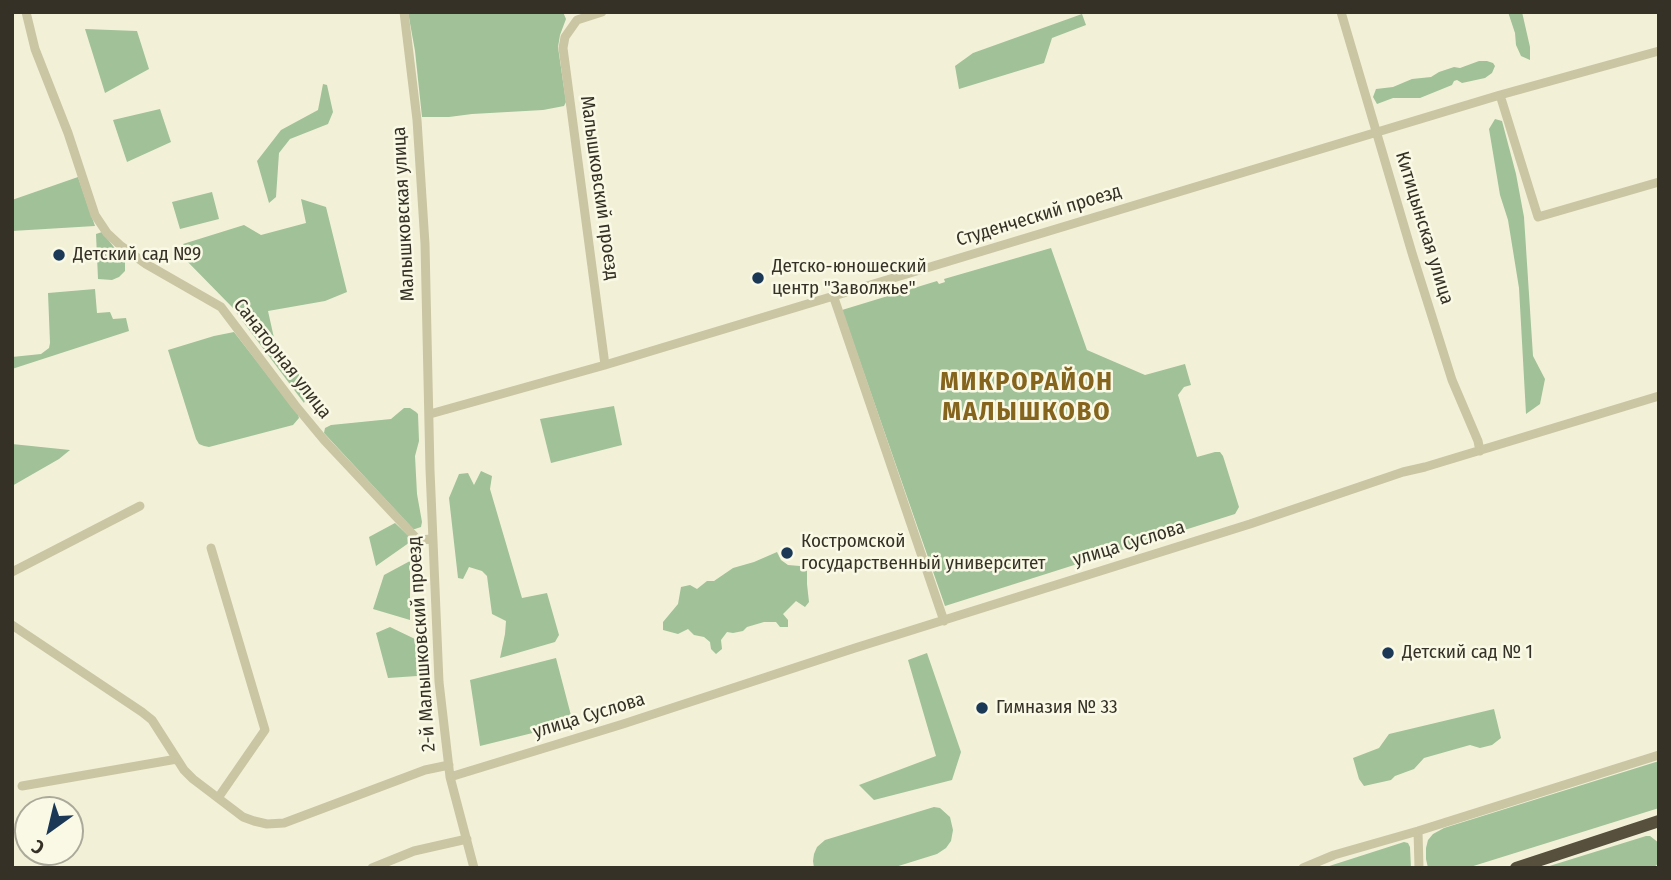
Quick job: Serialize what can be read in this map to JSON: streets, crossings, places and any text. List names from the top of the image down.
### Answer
{
  "streets": {
    "street": [
      "Малышковский проезд",
      "Малышковская улица",
      "Студенческий проезд",
      "Китицынская улица",
      "Санаторная улица",
      "улица Суслова",
      "2-й Малышковский проезд"
    ]
  },
  "crossings": [
    ["Малышковский проезд", "Студенческий проезд"],
    ["Малышковская улица", "Студенческий проезд"],
    ["Малышковская улица", "2-й Малышковский проезд"],
    ["Студенческий проезд", "Китицынская улица"],
    ["Студенческий проезд", "2-й Малышковский проезд"],
    ["Китицынская улица", "улица Суслова"],
    ["Санаторная улица", "2-й Малышковский проезд"],
    ["улица Суслова", "2-й Малышковский проезд"]
  ],
  "districts": ["МИКРОРАЙОН МАЛЫШКОВО"],
  "places": [
    "Детский сад №9",
    "Детско-юношеский центр \"Заволжье\"",
    "Костромской государственный университет",
    "Детский сад № 1",
    "Гимназия № 33"
  ],
  "north": "bottom left"
}
